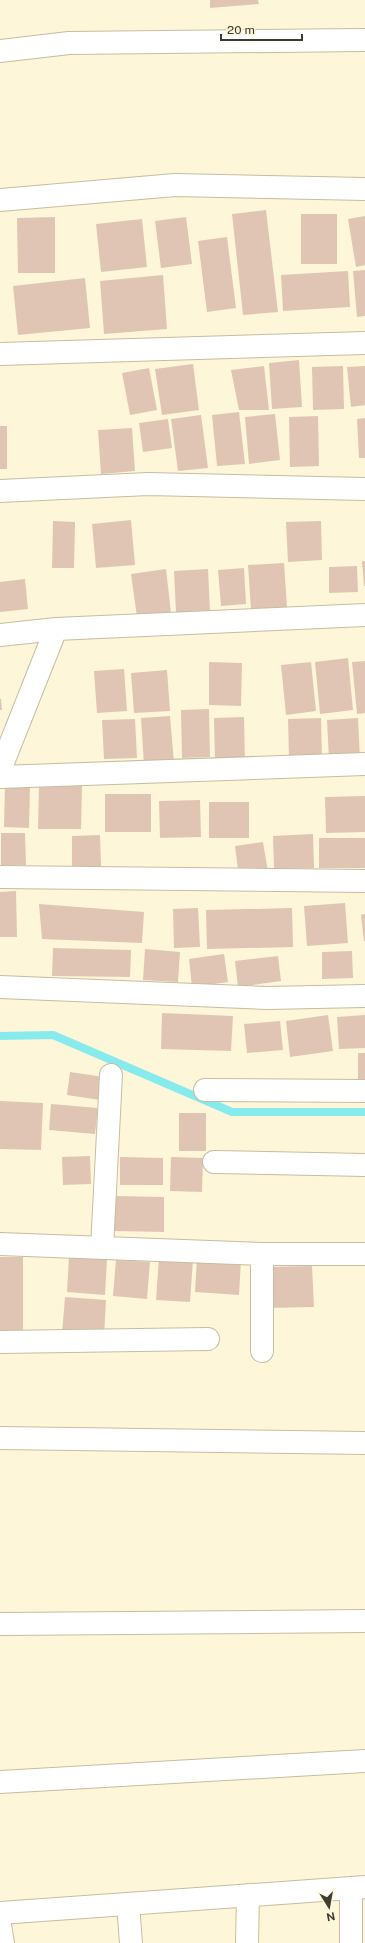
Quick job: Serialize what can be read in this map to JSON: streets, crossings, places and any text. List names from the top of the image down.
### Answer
{
  "scale_bar": "20 m",
  "north": "bottom"
}
